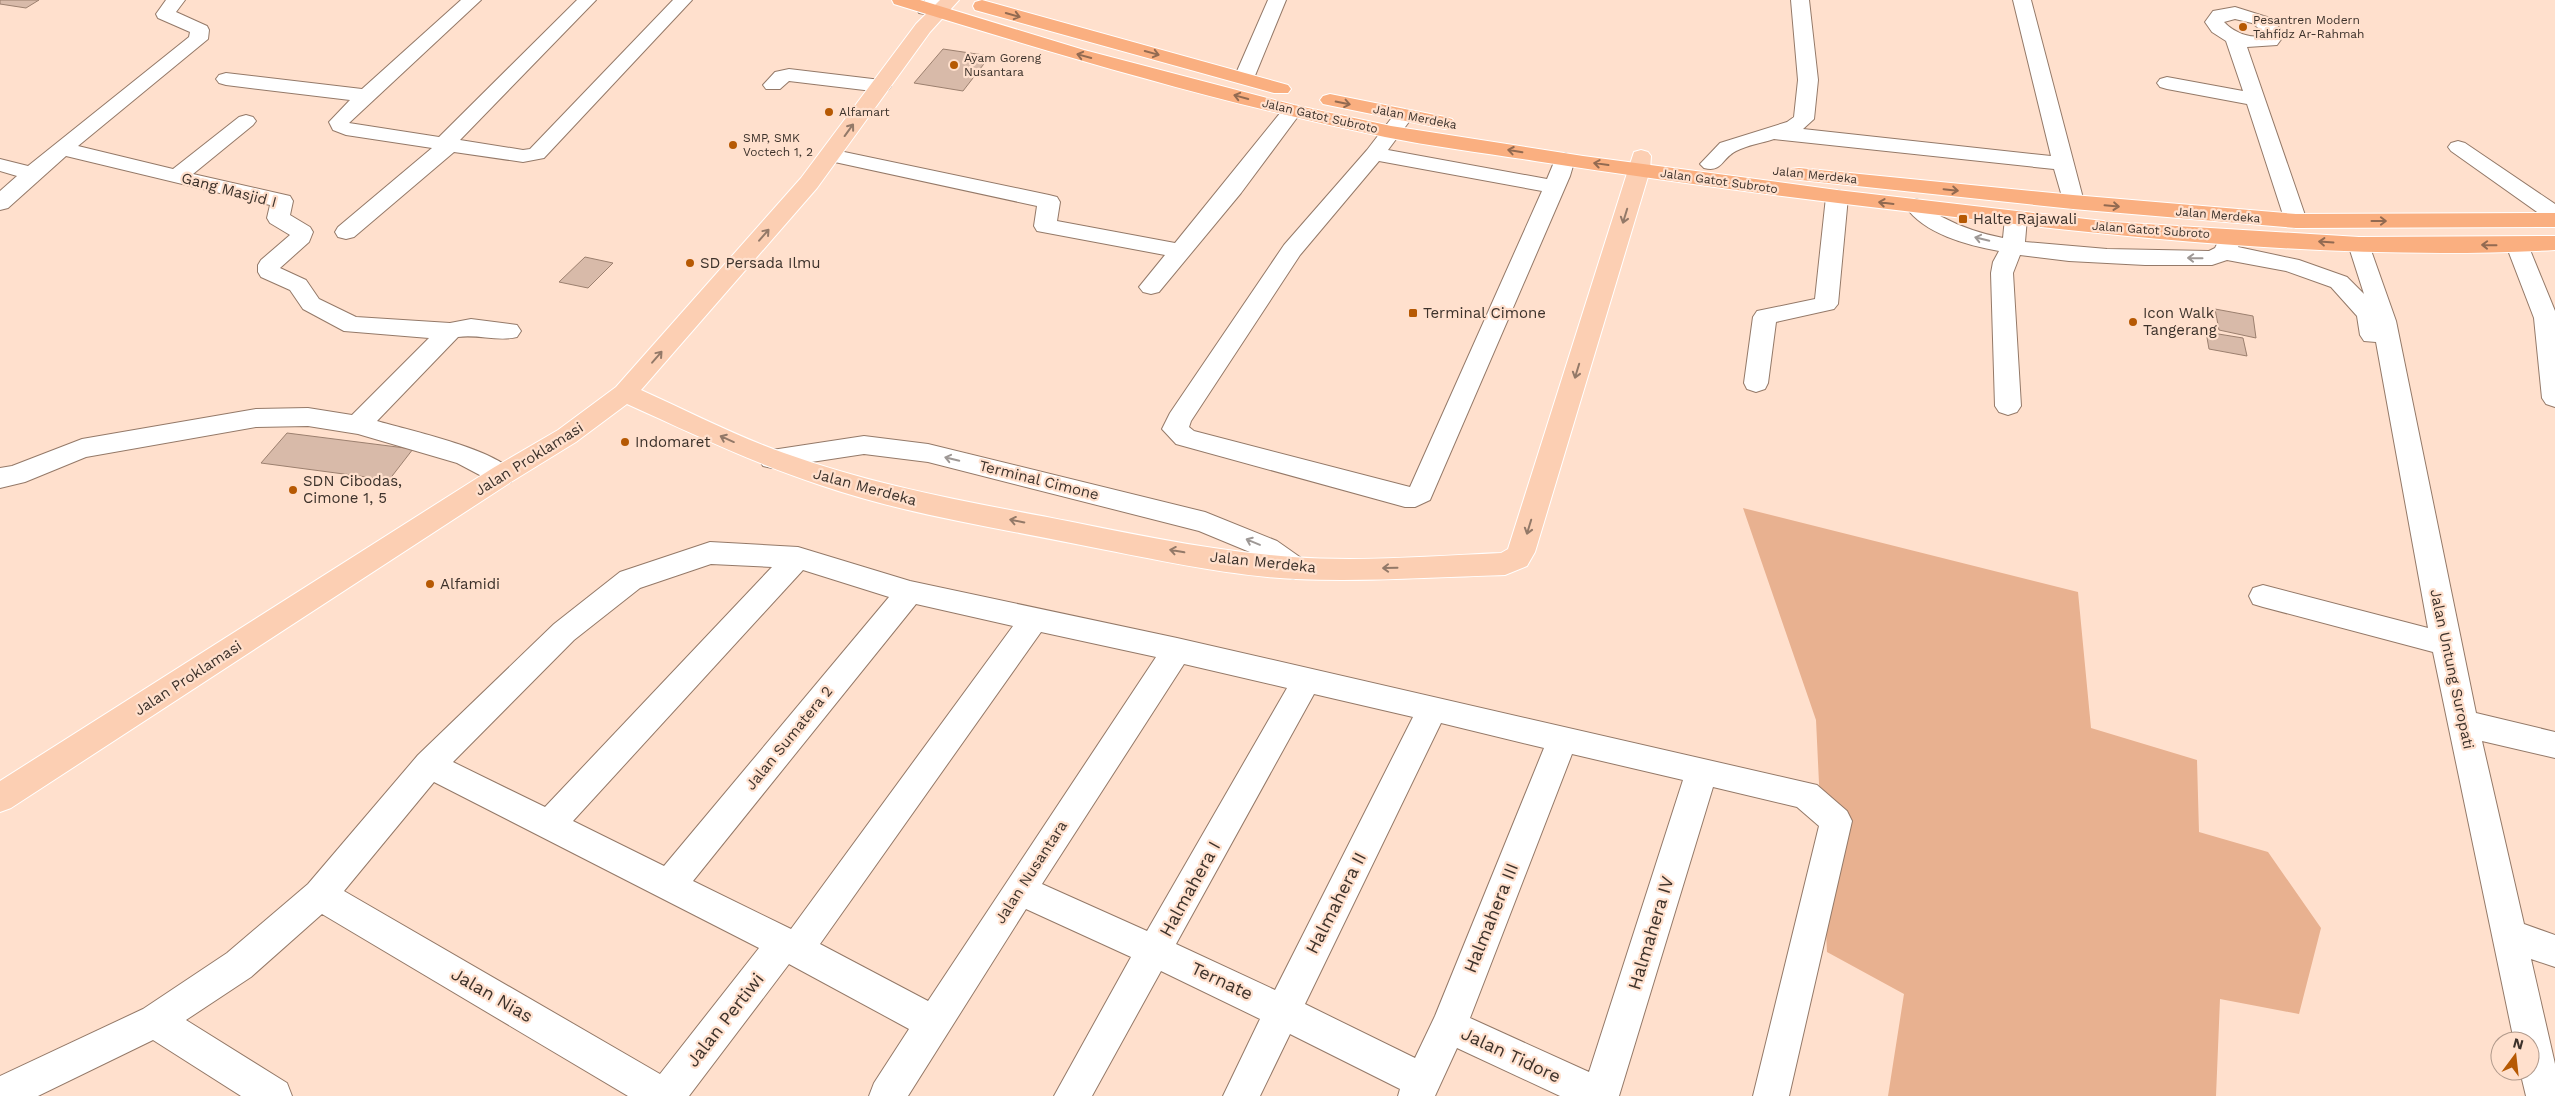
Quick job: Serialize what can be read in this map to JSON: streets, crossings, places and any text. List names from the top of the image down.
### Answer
{
  "streets": {
    "highway": ["Jalan Gatot Subroto", "Jalan Merdeka"],
    "main road": ["Jalan Proklamasi"],
    "street": [
      "Gang Masjid I",
      "Terminal Cimone",
      "Jalan Untung Suropati",
      "Jalan Sumatera 2",
      "Jalan Nusantara",
      "Halmahera I",
      "Halmahera II",
      "Halmahera III",
      "Halmahera IV",
      "Ternate",
      "Jalan Nias",
      "Jalan Pertiwi",
      "Jalan Tidore"
    ]
  },
  "crossings": [
    ["Jalan Gatot Subroto", "Jalan Merdeka"],
    ["Jalan Gatot Subroto", "Jalan Proklamasi"],
    ["Jalan Gatot Subroto", "Jalan Untung Suropati"],
    ["Jalan Merdeka", "Jalan Proklamasi"],
    ["Jalan Merdeka", "Terminal Cimone"],
    ["Jalan Nusantara", "Ternate"],
    ["Halmahera I", "Ternate"],
    ["Halmahera II", "Ternate"],
    ["Halmahera III", "Ternate"],
    ["Halmahera III", "Jalan Tidore"],
    ["Halmahera IV", "Jalan Tidore"],
    ["Jalan Nias", "Jalan Pertiwi"]
  ],
  "one_way": ["Jalan Gatot Subroto"],
  "places": {
    "other": [
      "Pesantren Modern Tahfidz Ar-Rahmah",
      "Ayam Goreng Nusantara",
      "Alfamart",
      "SMP, SMK Voctech 1, 2",
      "SD Persada Ilmu",
      "Icon Walk Tangerang",
      "Indomaret",
      "SDN Cibodas, Cimone 1, 5",
      "Alfamidi"
    ],
    "transit": ["Halte Rajawali", "Terminal Cimone"]
  },
  "north": "top"
}
